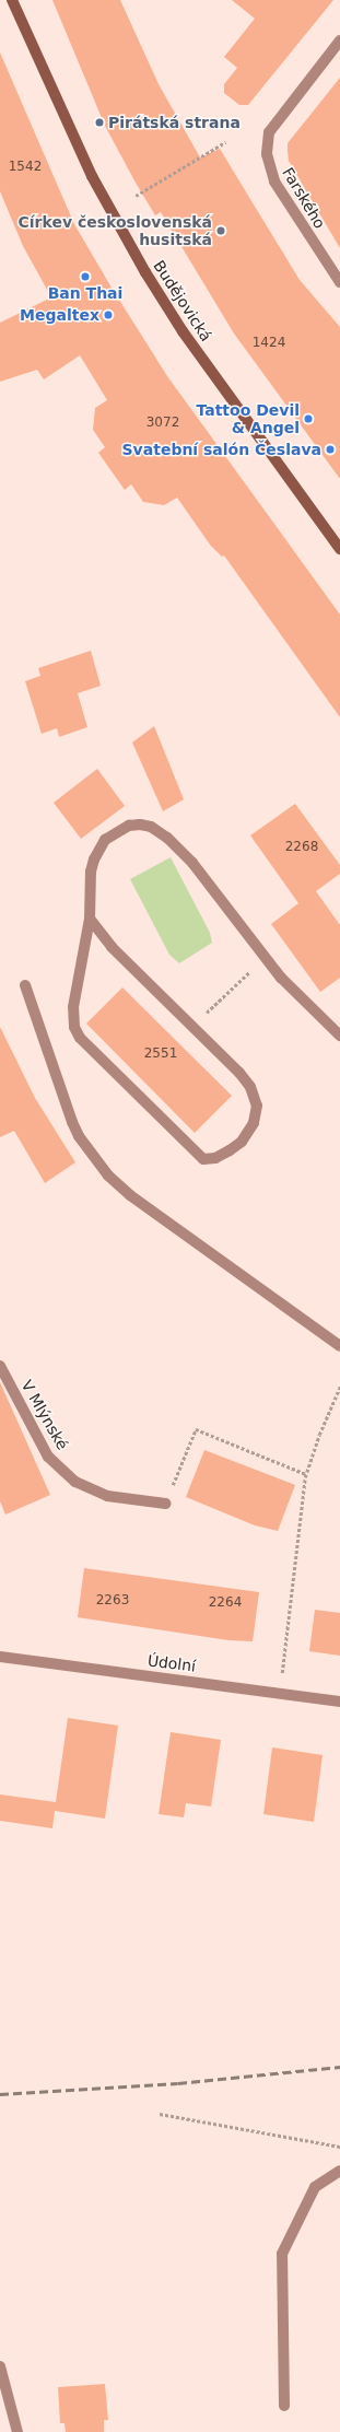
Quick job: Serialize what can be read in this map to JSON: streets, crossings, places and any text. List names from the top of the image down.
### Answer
{
  "streets": {
    "main road": ["Budějovická"],
    "street": ["Farského", "V Mlýnské", "Údolní"]
  },
  "places": [
    "Pirátská strana",
    "Církev československá husitská",
    "Ban Thai",
    "Megaltex",
    "Tattoo Devil & Angel",
    "Svatební salón Česlava"
  ],
  "house_numbers": [
    "1542",
    "1424",
    "3072",
    "2268",
    "2551",
    "2263",
    "2264"
  ]
}
